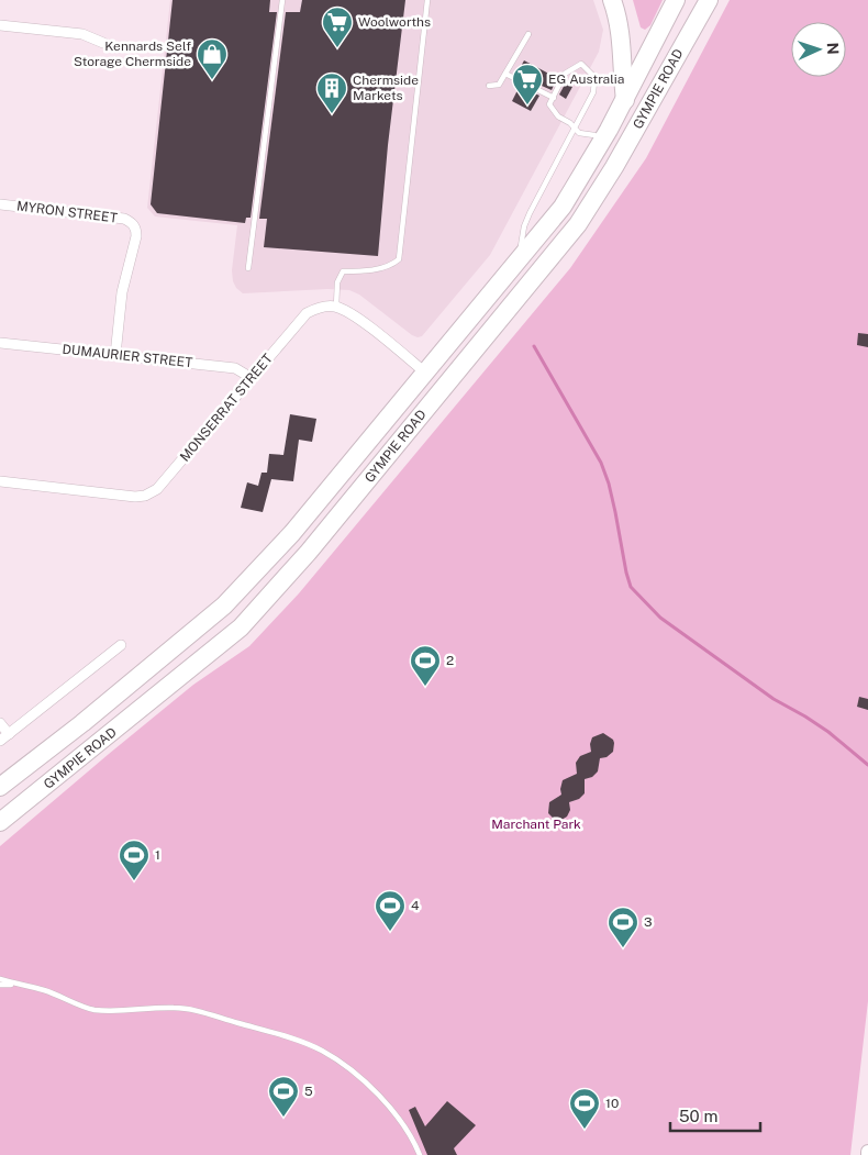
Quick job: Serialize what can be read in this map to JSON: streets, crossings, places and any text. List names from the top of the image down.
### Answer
{
  "streets": {
    "highway": ["GYMPIE ROAD"],
    "street": ["MYRON STREET", "DUMAURIER STREET", "MONSERRAT STREET"]
  },
  "crossings": [
    ["MYRON STREET", "DUMAURIER STREET"],
    ["DUMAURIER STREET", "MONSERRAT STREET"]
  ],
  "parks": ["Marchant Park"],
  "places": {
    "supermarket": ["Woolworths", "EG Australia"],
    "shop": ["Kennards Self Storage Chermside"],
    "building": ["Chermside Markets"],
    "sports": [
      "2",
      "1",
      "4",
      "3",
      "5",
      "10"
    ]
  },
  "scale_bar": "50 m",
  "north": "right"
}
